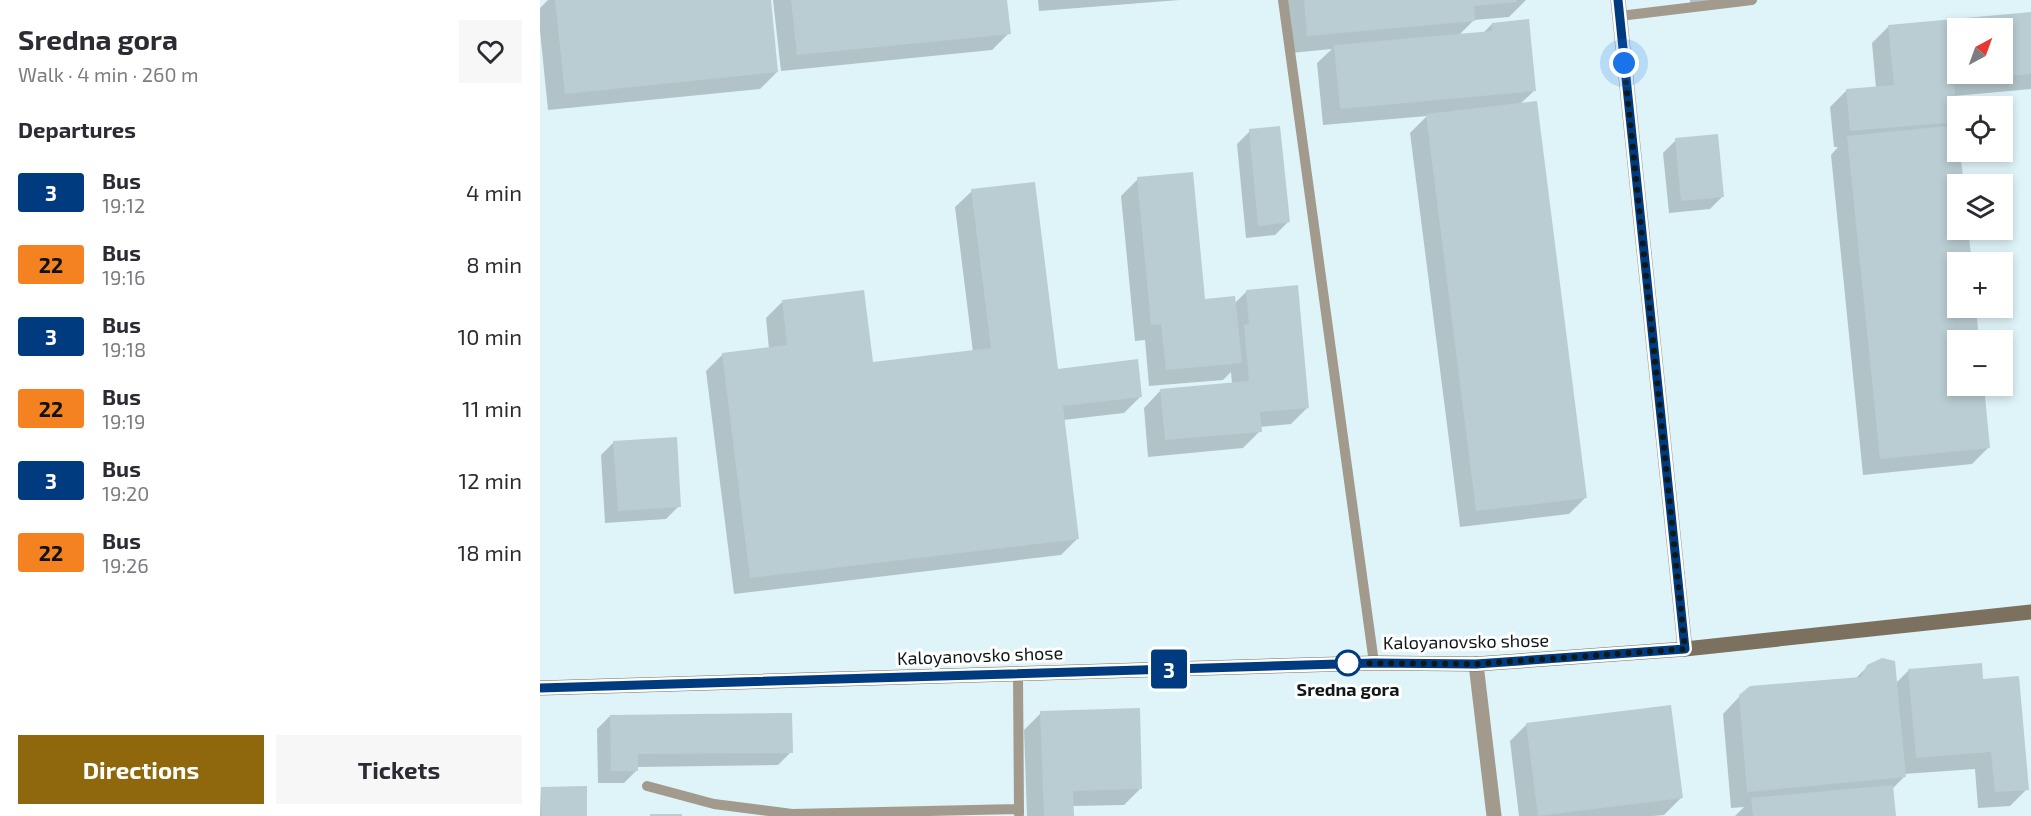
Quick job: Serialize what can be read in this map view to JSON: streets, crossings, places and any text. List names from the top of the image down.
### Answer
{
  "streets": {
    "street": ["Kaloyanovsko shose"]
  },
  "places": ["Sredna gora"],
  "lines": ["bus line 3"],
  "north": "top right",
  "page": {
    "heading": [
      ["Sredna gora", "Walk · 4 min · 260 m"],
      "Departures"
    ],
    "on_map": "3",
    "map_buttons": ["+", "−"],
    "list": [
      {
        "mark": "3",
        "name": "Bus",
        "note": "19:12",
        "value": "4 min"
      },
      {
        "mark": "22",
        "name": "Bus",
        "note": "19:16",
        "value": "8 min"
      },
      {
        "mark": "3",
        "name": "Bus",
        "note": "19:18",
        "value": "10 min"
      },
      {
        "mark": "22",
        "name": "Bus",
        "note": "19:19",
        "value": "11 min"
      },
      {
        "mark": "3",
        "name": "Bus",
        "note": "19:20",
        "value": "12 min"
      },
      {
        "mark": "22",
        "name": "Bus",
        "note": "19:26",
        "value": "18 min"
      }
    ],
    "buttons": ["Directions", "Tickets"]
  }
}
